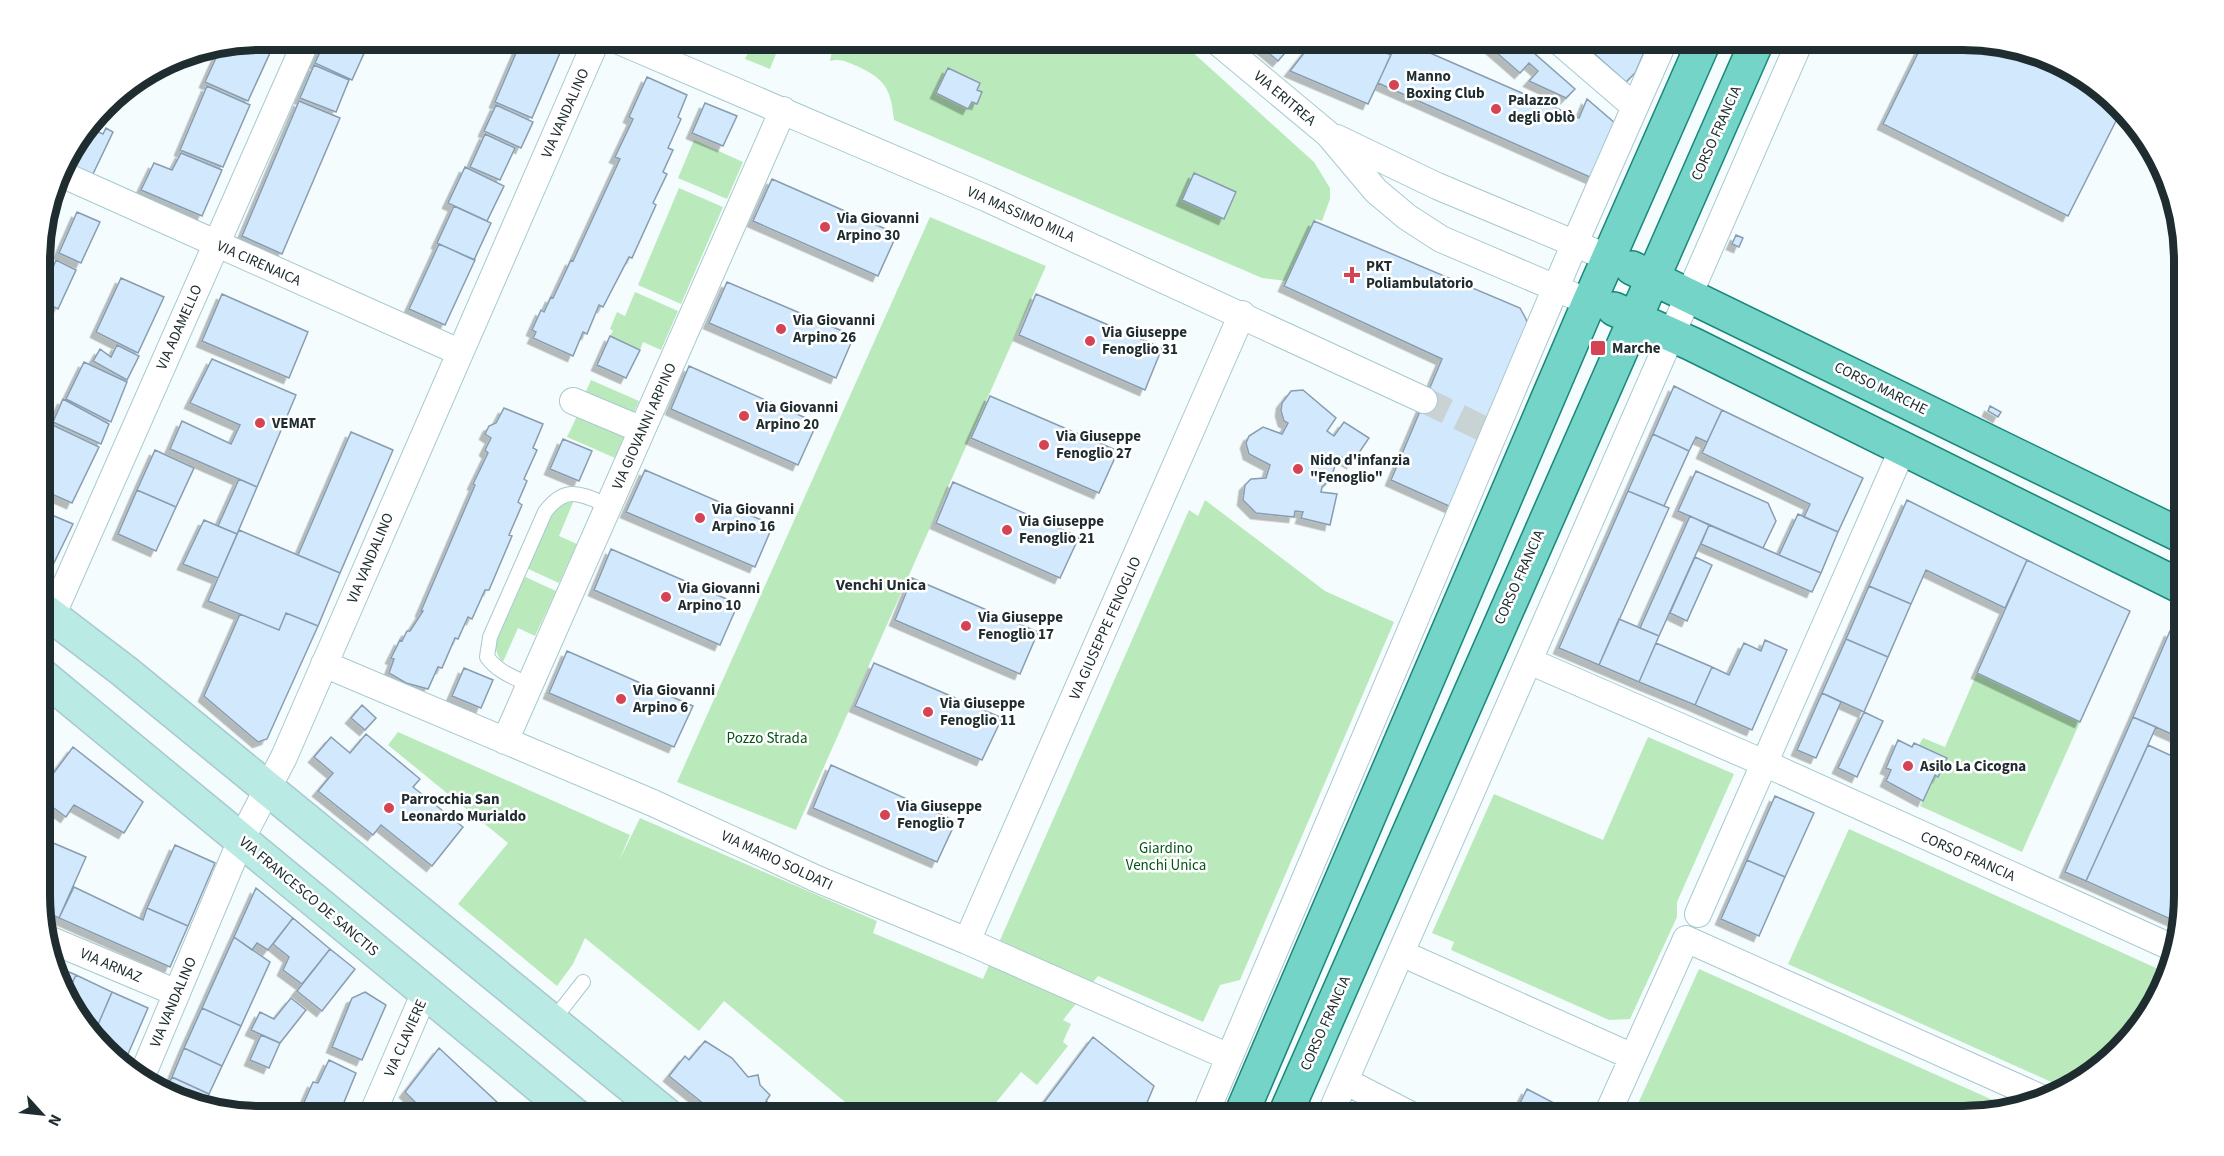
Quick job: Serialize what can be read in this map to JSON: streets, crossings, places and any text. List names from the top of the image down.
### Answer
{
  "streets": {
    "main road": ["CORSO FRANCIA", "CORSO MARCHE", "VIA FRANCESCO DE SANCTIS"],
    "street": [
      "VIA ERITREA",
      "VIA VANDALINO",
      "VIA MASSIMO MILA",
      "VIA CIRENAICA",
      "VIA ADAMELLO",
      "VIA GIOVANNI ARPINO",
      "VIA GIUSEPPE FENOGLIO",
      "VIA MARIO SOLDATI",
      "VIA ARNAZ",
      "VIA CLAVIERE"
    ]
  },
  "crossings": [
    ["VIA VANDALINO", "VIA CIRENAICA"],
    ["VIA VANDALINO", "VIA MARIO SOLDATI"],
    ["VIA VANDALINO", "VIA FRANCESCO DE SANCTIS"],
    ["VIA VANDALINO", "VIA ARNAZ"],
    ["CORSO FRANCIA", "CORSO MARCHE"],
    ["VIA MASSIMO MILA", "VIA GIOVANNI ARPINO"],
    ["VIA MASSIMO MILA", "VIA GIUSEPPE FENOGLIO"],
    ["VIA CIRENAICA", "VIA ADAMELLO"],
    ["VIA GIOVANNI ARPINO", "VIA MARIO SOLDATI"],
    ["VIA GIUSEPPE FENOGLIO", "VIA MARIO SOLDATI"],
    ["VIA FRANCESCO DE SANCTIS", "VIA CLAVIERE"]
  ],
  "districts": ["Venchi Unica"],
  "parks": ["Pozzo Strada", "Giardino Venchi Unica"],
  "places": {
    "other": [
      "Manno Boxing Club",
      "Palazzo degli Oblò",
      "Via Giovanni Arpino 30",
      "Via Giovanni Arpino 26",
      "Via Giuseppe Fenoglio 31",
      "Via Giovanni Arpino 20",
      "VEMAT",
      "Via Giuseppe Fenoglio 27",
      "Nido d'infanzia \"Fenoglio\"",
      "Via Giovanni Arpino 16",
      "Via Giuseppe Fenoglio 21",
      "Via Giovanni Arpino 10",
      "Via Giuseppe Fenoglio 17",
      "Via Giovanni Arpino 6",
      "Via Giuseppe Fenoglio 11",
      "Asilo La Cicogna",
      "Parrocchia San Leonardo Murialdo",
      "Via Giuseppe Fenoglio 7"
    ],
    "health": ["PKT Poliambulatorio"],
    "transit": ["Marche"]
  },
  "north": "bottom right"
}
